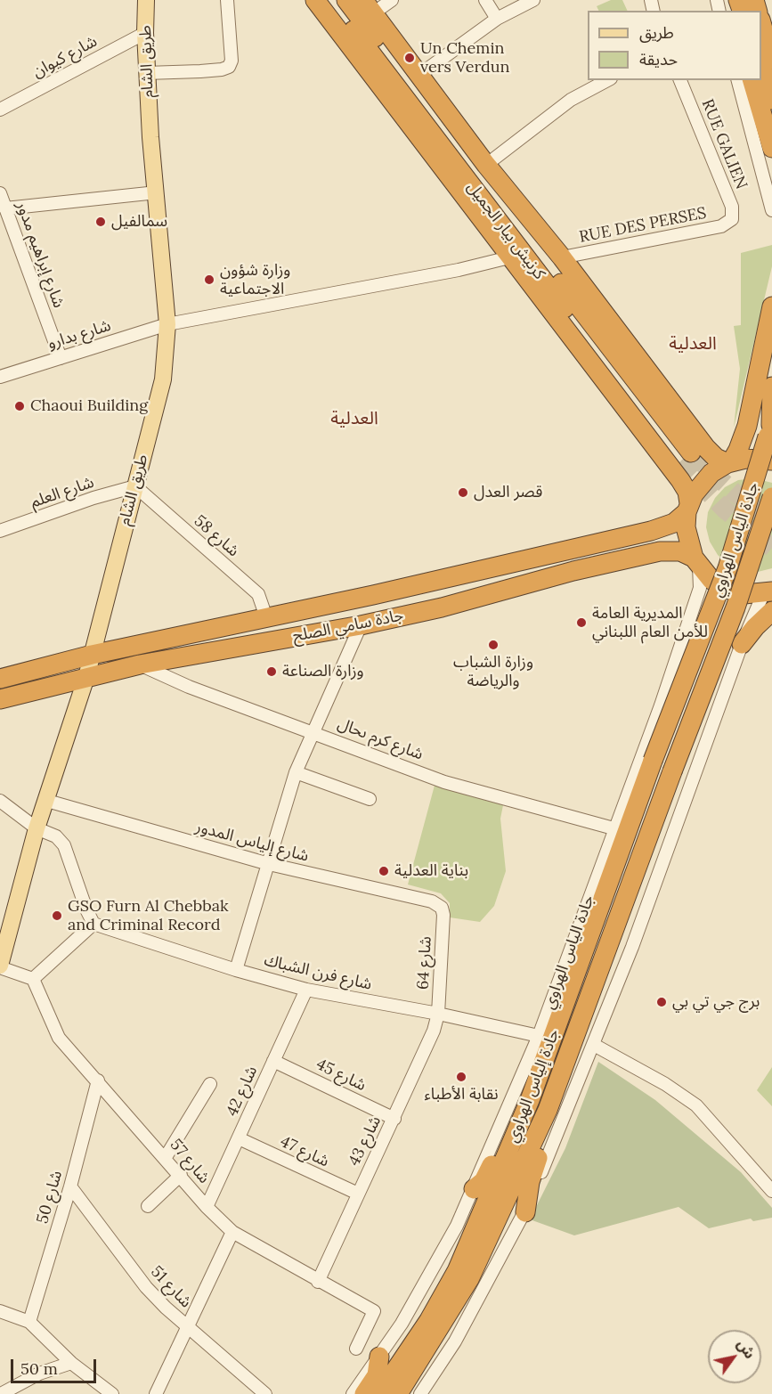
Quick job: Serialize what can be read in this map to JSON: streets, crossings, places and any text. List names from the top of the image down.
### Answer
{
  "streets": {
    "highway": [
      "كرنيش بيار الجميل",
      "جادة الياس الهراوي",
      "جادة سامي الصلح",
      "جادة إلياس الهراوي"
    ],
    "main road": ["طريق الشام"],
    "street": [
      "شارع كيوان",
      "RUE GALIEN",
      "RUE DES PERSES",
      "شارع إبراهيم مدور",
      "شارع بدارو",
      "شارع العلم",
      "شارع 58",
      "شارع كرم ىحال",
      "شارع إلياس المدور",
      "شارع 64",
      "شارع فرن الشباك",
      "شارع 45",
      "شارع 42",
      "شارع 43",
      "شارع 47",
      "شارع 57",
      "شارع 50",
      "شارع 51"
    ]
  },
  "crossings": [
    ["شارع كيوان", "طريق الشام"],
    ["طريق الشام", "شارع بدارو"],
    ["طريق الشام", "شارع العلم"],
    ["طريق الشام", "شارع 58"],
    ["طريق الشام", "جادة سامي الصلح"],
    ["طريق الشام", "شارع إلياس المدور"],
    ["RUE GALIEN", "RUE DES PERSES"],
    ["شارع إبراهيم مدور", "شارع بدارو"],
    ["شارع العلم", "شارع 58"],
    ["شارع 58", "جادة سامي الصلح"],
    ["جادة الياس الهراوي", "جادة سامي الصلح"],
    ["جادة الياس الهراوي", "شارع كرم ىحال"],
    ["جادة الياس الهراوي", "شارع فرن الشباك"],
    ["جادة الياس الهراوي", "جادة إلياس الهراوي"],
    ["جادة سامي الصلح", "شارع كرم ىحال"],
    ["شارع إلياس المدور", "شارع 64"],
    ["شارع 64", "شارع فرن الشباك"],
    ["شارع 64", "شارع 43"],
    ["شارع فرن الشباك", "شارع 42"],
    ["شارع فرن الشباك", "شارع 43"],
    ["شارع 45", "شارع 42"],
    ["شارع 45", "شارع 43"],
    ["شارع 42", "شارع 47"],
    ["شارع 42", "شارع 57"],
    ["شارع 43", "شارع 47"],
    ["شارع 43", "شارع 57"],
    ["شارع 57", "شارع 50"],
    ["شارع 50", "شارع 51"]
  ],
  "districts": ["العدلية", "العدلية"],
  "places": [
    "Un Chemin vers Verdun",
    "سمالفيل",
    "وزارة شؤون الاجتماعية",
    "Chaoui Building",
    "قصر العدل",
    "المديرية العامة للأمن العام اللبناني",
    "وزارة الشباب والرياضة",
    "وزارة الصناعة",
    "بناية العدلية",
    "GSO Furn Al Chebbak and Criminal Record",
    "برج جي تي بي",
    "نقابة الأطباء"
  ],
  "legend": ["طريق", "حديقة"],
  "scale_bar": "50 m",
  "north": "top right"
}
